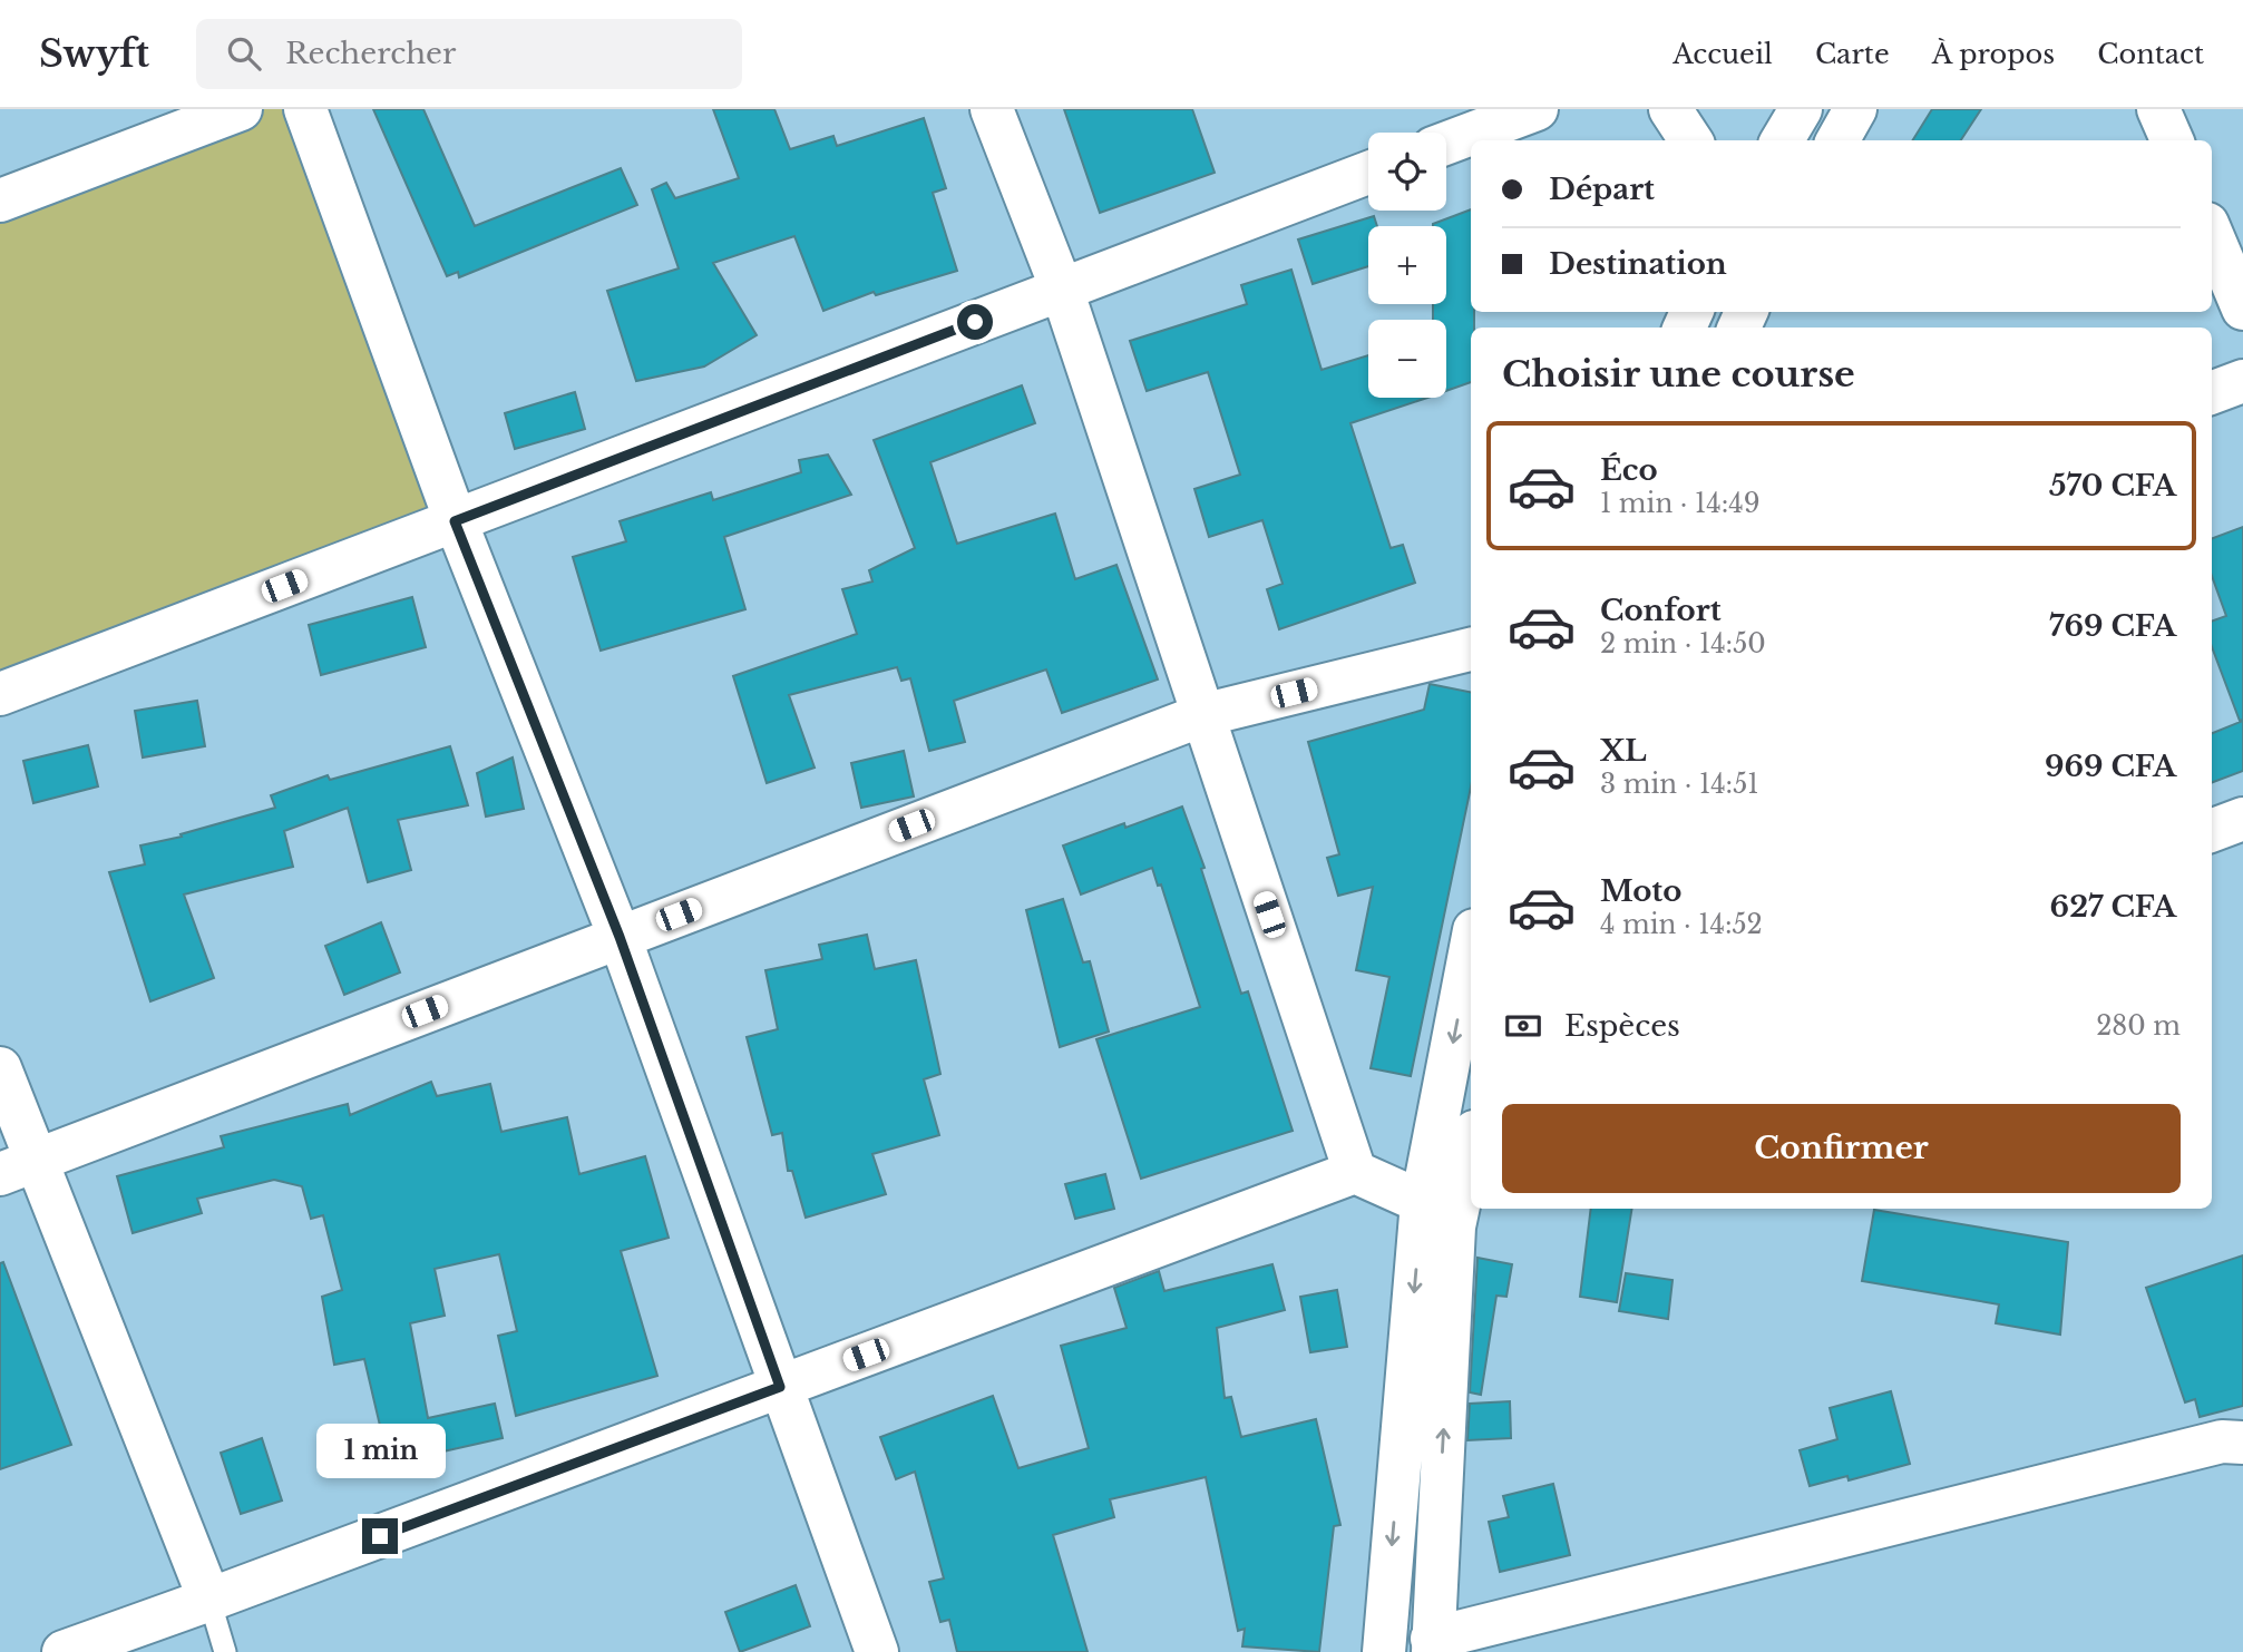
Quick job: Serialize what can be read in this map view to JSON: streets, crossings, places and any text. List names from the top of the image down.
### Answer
{
  "page": {
    "header": "Swyft",
    "search": "Rechercher",
    "nav": [
      "Accueil",
      "Carte",
      "À propos",
      "Contact"
    ],
    "map_buttons": ["+", "−"],
    "banner": ["Départ", "Destination"],
    "heading": "Choisir une course",
    "list": [
      {
        "name": "Éco",
        "note": "1 min · 14:49",
        "value": "570 CFA"
      },
      {
        "name": "Confort",
        "note": "2 min · 14:50",
        "value": "769 CFA"
      },
      {
        "name": "XL",
        "note": "3 min · 14:51",
        "value": "969 CFA"
      },
      {
        "name": "Moto",
        "note": "4 min · 14:52",
        "value": "627 CFA"
      }
    ],
    "pay": ["Espèces", "280 m"],
    "buttons": "Confirmer",
    "bubble": "1 min"
  }
}
